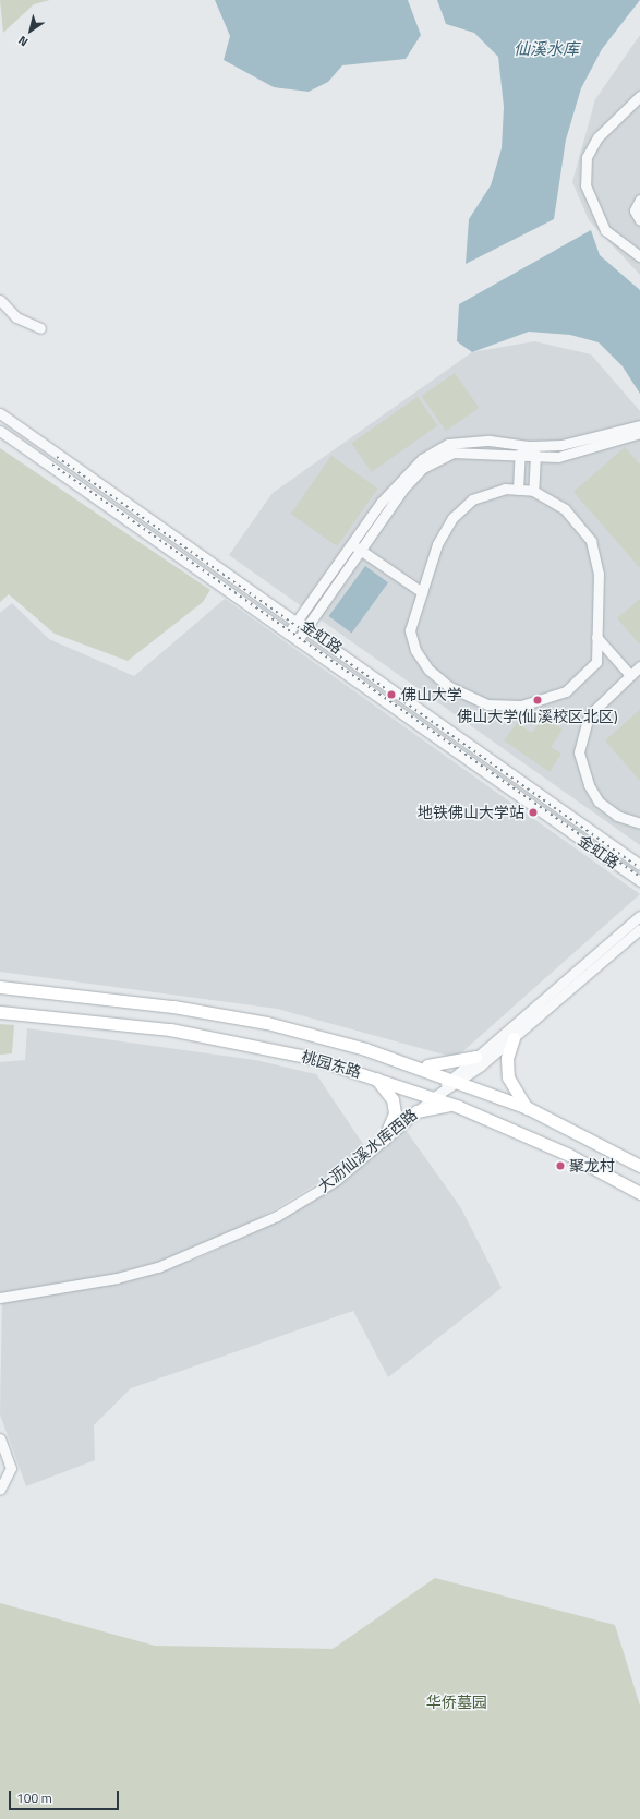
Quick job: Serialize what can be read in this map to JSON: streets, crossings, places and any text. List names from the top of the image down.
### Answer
{
  "streets": {
    "main road": ["桃园东路"],
    "street": ["金虹路", "大沥仙溪水库西路"]
  },
  "crossings": [
    ["桃园东路", "大沥仙溪水库西路"]
  ],
  "water": ["仙溪水库"],
  "parks": ["华侨墓园"],
  "places": [
    "佛山大学",
    "佛山大学(仙溪校区北区)",
    "地铁佛山大学站",
    "聚龙村"
  ],
  "scale_bar": "100 m",
  "north": "bottom left"
}
